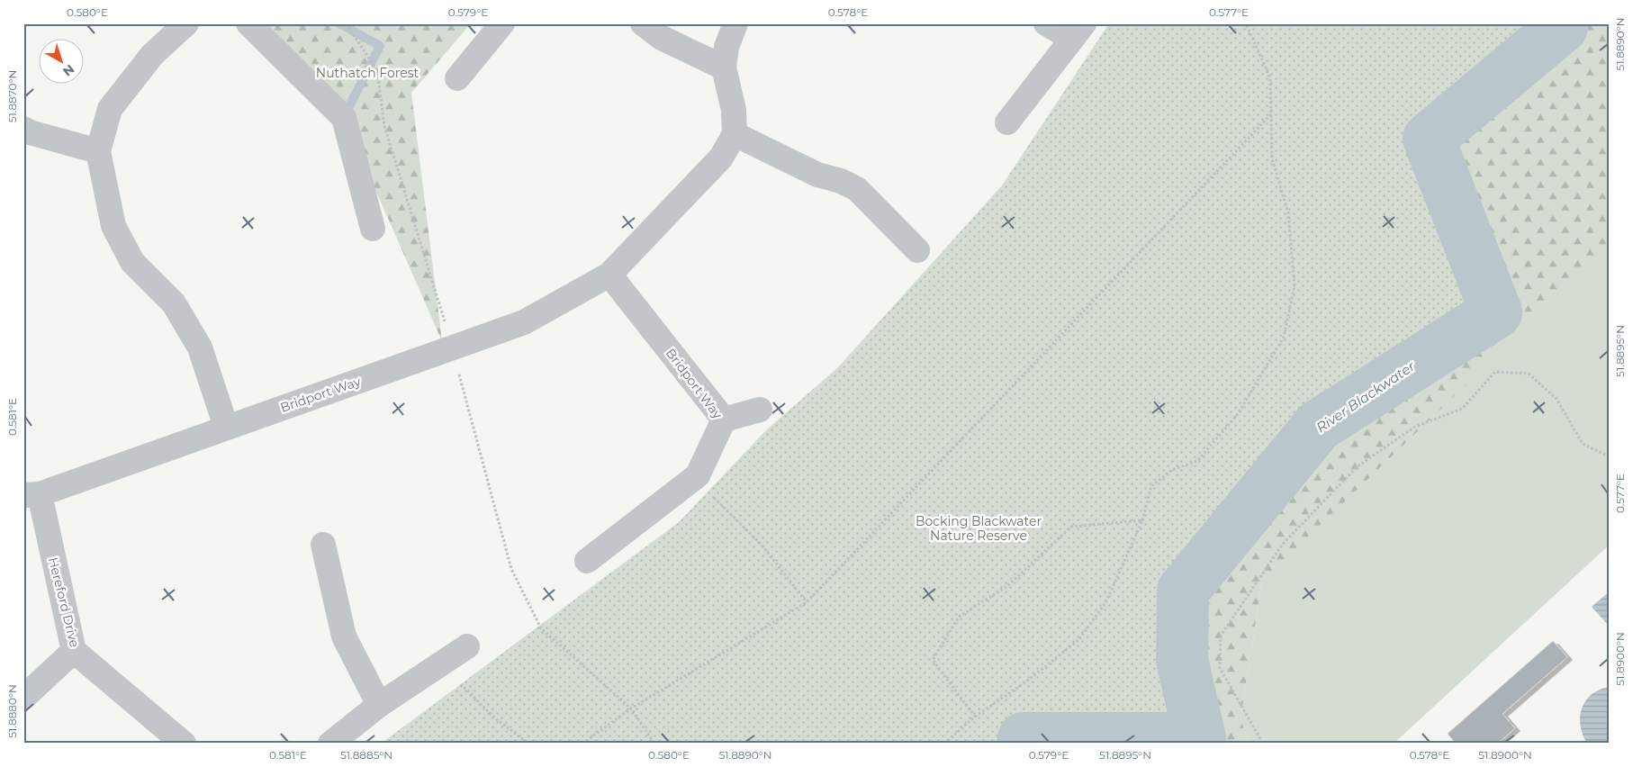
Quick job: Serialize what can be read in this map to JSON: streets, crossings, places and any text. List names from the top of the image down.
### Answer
{
  "streets": {
    "street": ["Bridport Way", "Hereford Drive"]
  },
  "crossings": [
    ["Bridport Way", "Hereford Drive"]
  ],
  "water": ["River Blackwater"],
  "parks": ["Nuthatch Forest", "Bocking Blackwater Nature Reserve"],
  "north": "bottom right",
  "coordinates": [
    "0.580°E",
    "0.579°E",
    "0.578°E",
    "0.577°E",
    "51.8890°N",
    "51.8870°N",
    "51.8895°N",
    "0.581°E",
    "51.8900°N",
    "51.8880°N",
    "51.8885°N"
  ]
}
